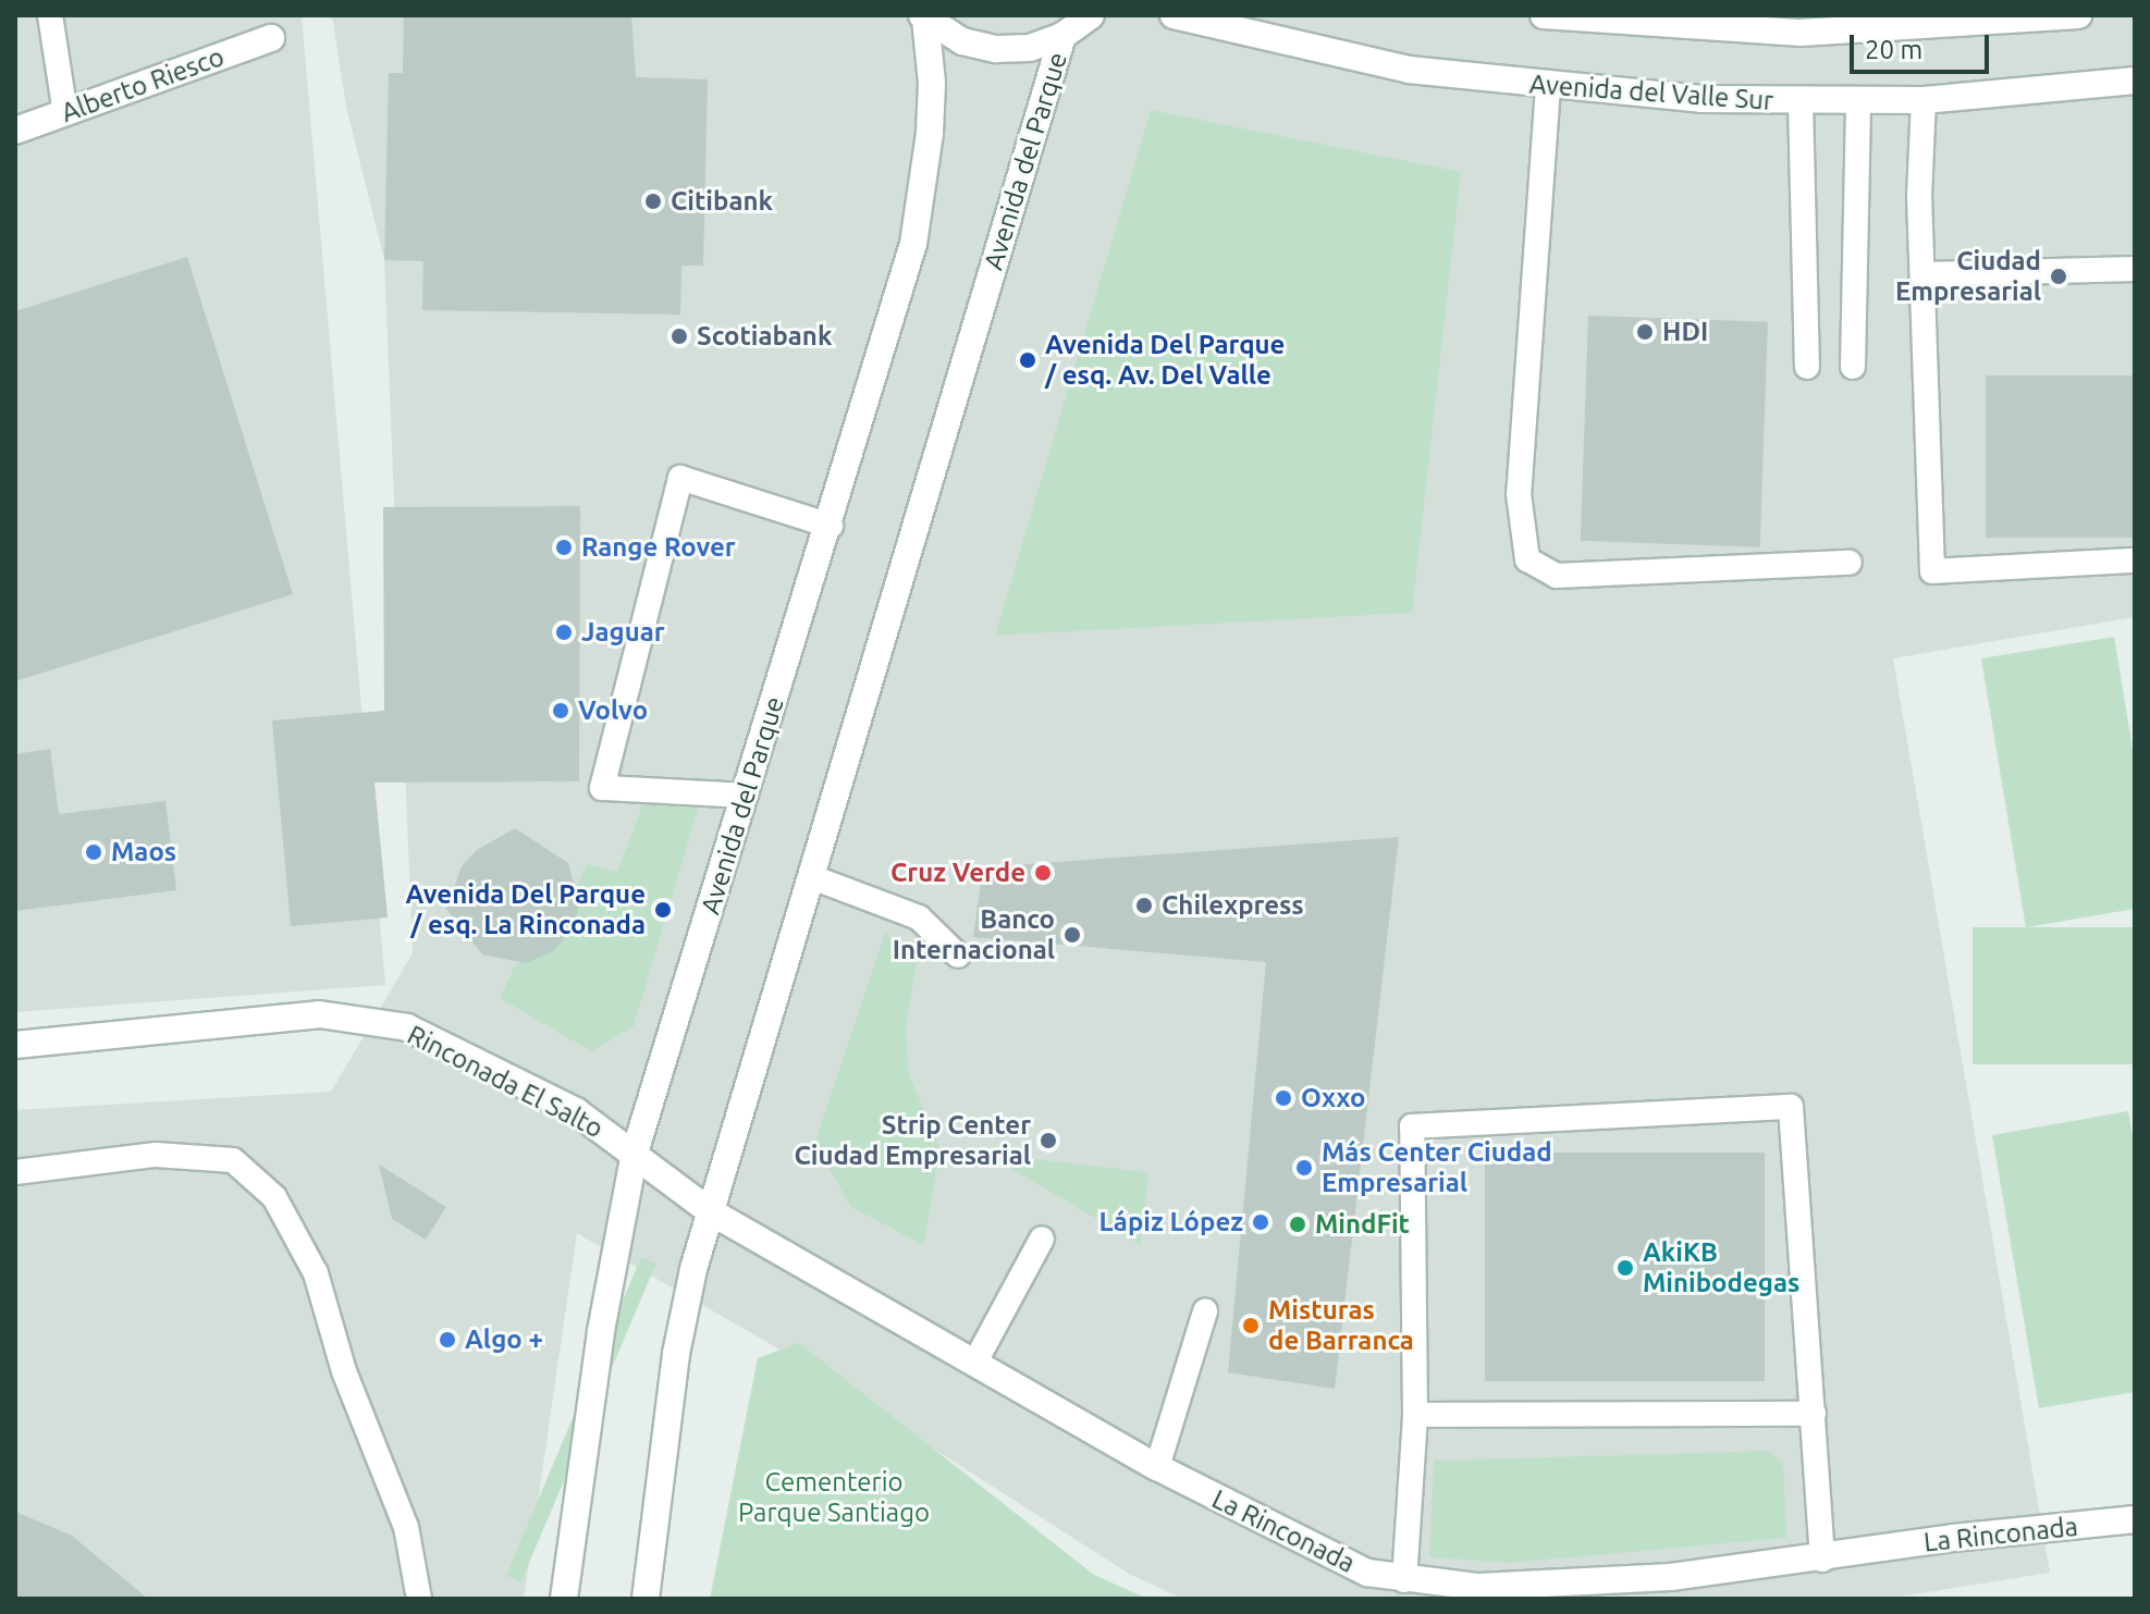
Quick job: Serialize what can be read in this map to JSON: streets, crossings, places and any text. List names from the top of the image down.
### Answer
{
  "streets": {
    "street": [
      "Alberto Riesco",
      "Avenida del Valle Sur",
      "Avenida del Parque",
      "Rinconada El Salto",
      "La Rinconada"
    ]
  },
  "crossings": [
    ["Avenida del Parque", "Rinconada El Salto"],
    ["Avenida del Parque", "La Rinconada"],
    ["Rinconada El Salto", "La Rinconada"]
  ],
  "parks": ["Cementerio Parque Santiago"],
  "places": [
    "Citibank",
    "Ciudad Empresarial",
    "HDI",
    "Scotiabank",
    "Avenida Del Parque / esq. Av. Del Valle",
    "Range Rover",
    "Jaguar",
    "Volvo",
    "Maos",
    "Cruz Verde",
    "Chilexpress",
    "Avenida Del Parque / esq. La Rinconada",
    "Banco Internacional",
    "Oxxo",
    "Strip Center Ciudad Empresarial",
    "Más Center Ciudad Empresarial",
    "Lápiz López",
    "MindFit",
    "AkiKB Minibodegas",
    "Misturas de Barranca",
    "Algo +"
  ],
  "scale_bar": "20 m"
}
